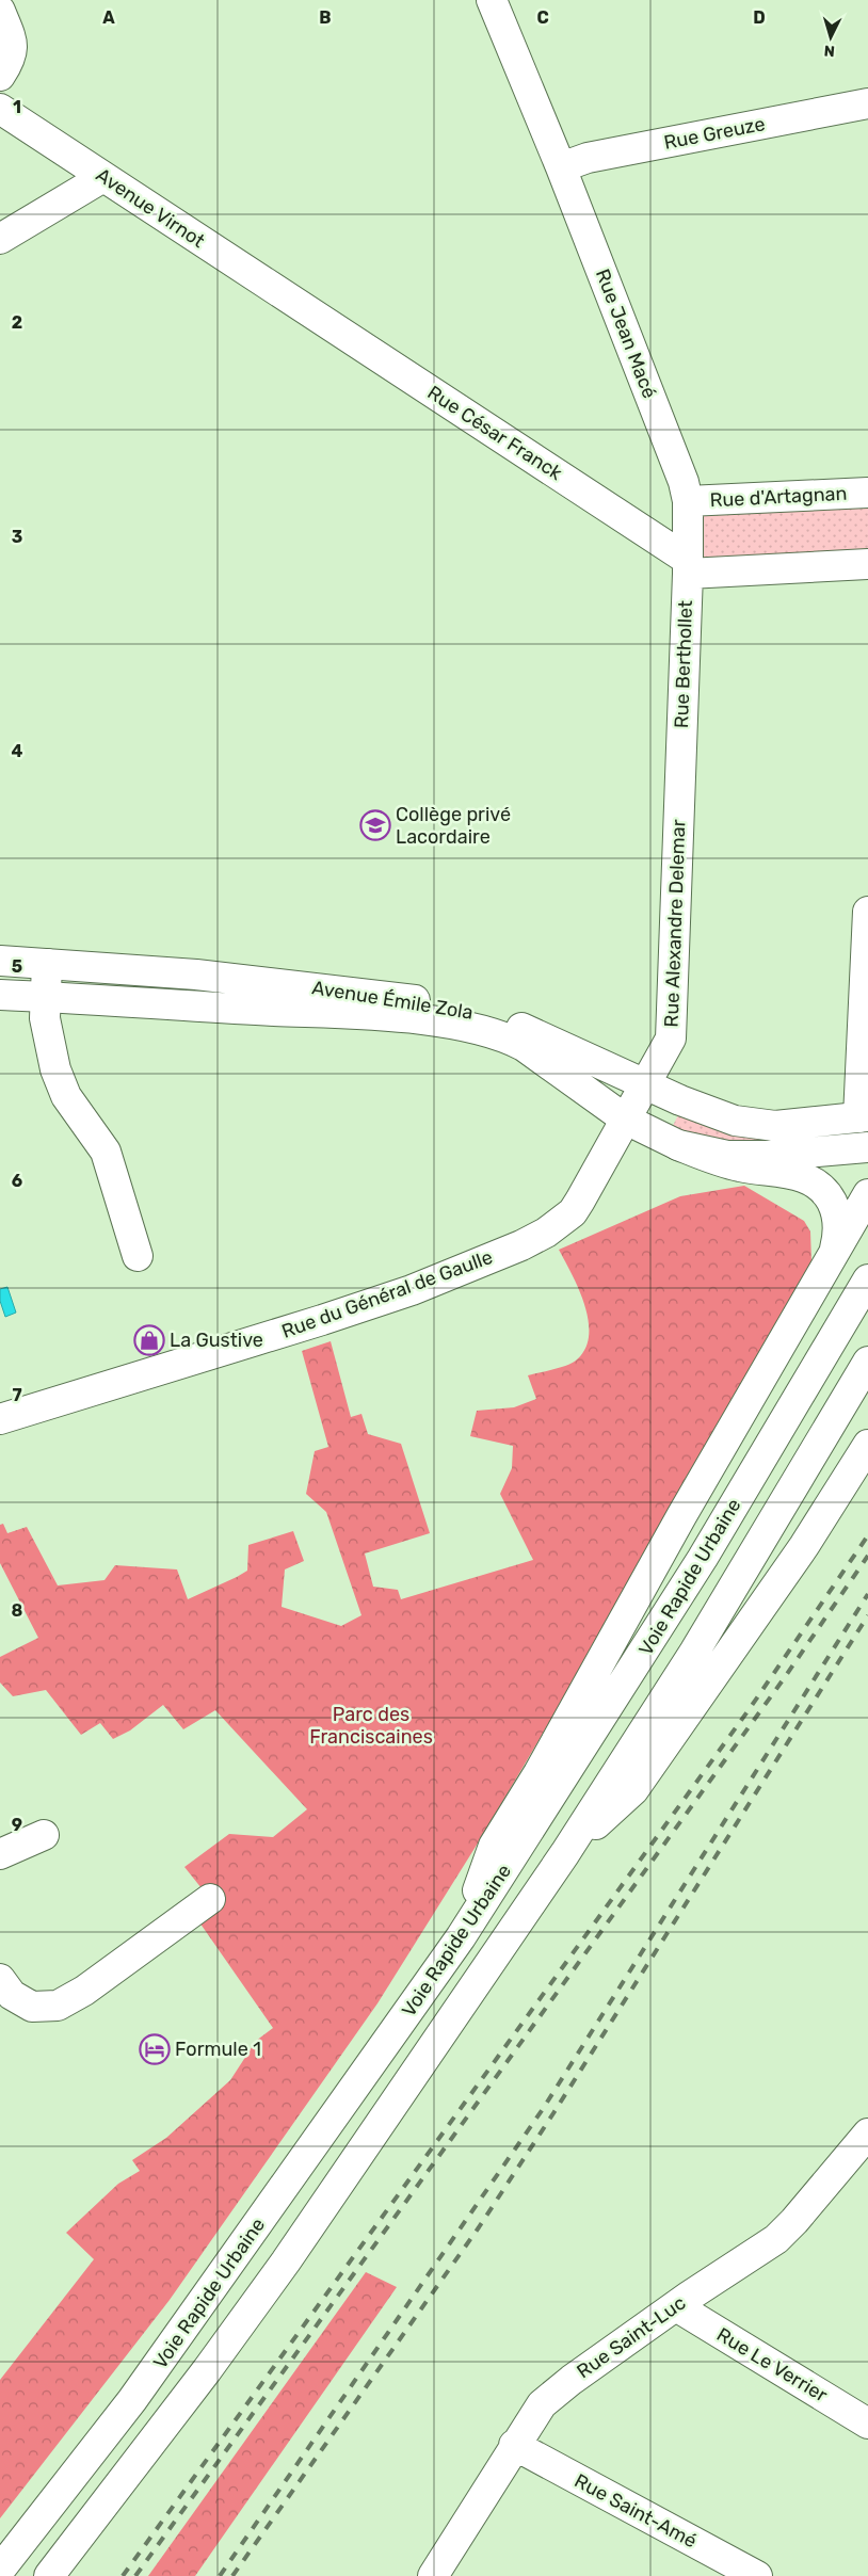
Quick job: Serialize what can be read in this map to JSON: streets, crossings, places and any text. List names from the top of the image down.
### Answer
{
  "streets": {
    "main road": [
      "Rue Greuze",
      "Avenue Virnot",
      "Rue Jean Macé",
      "Rue César Franck",
      "Rue d'Artagnan",
      "Rue Berthollet",
      "Rue Alexandre Delemar",
      "Avenue Émile Zola",
      "Rue du Général de Gaulle",
      "Voie Rapide Urbaine",
      "Rue Saint-Luc",
      "Rue Le Verrier",
      "Rue Saint-Amé"
    ]
  },
  "crossings": [
    ["Rue Greuze", "Rue Jean Macé"],
    ["Avenue Virnot", "Rue César Franck"],
    ["Rue Jean Macé", "Rue César Franck"],
    ["Rue Jean Macé", "Rue d'Artagnan"],
    ["Rue Jean Macé", "Rue Berthollet"],
    ["Rue César Franck", "Rue Berthollet"],
    ["Rue Berthollet", "Rue Alexandre Delemar"],
    ["Rue Alexandre Delemar", "Avenue Émile Zola"],
    ["Rue Alexandre Delemar", "Rue du Général de Gaulle"],
    ["Avenue Émile Zola", "Rue du Général de Gaulle"],
    ["Rue Saint-Luc", "Rue Le Verrier"],
    ["Rue Saint-Luc", "Rue Saint-Amé"]
  ],
  "parks": ["Parc des Franciscaines"],
  "places": {
    "school or university": ["Collège privé Lacordaire"],
    "shop": ["La Gustive"],
    "hotel": ["Formule 1"]
  },
  "north": "bottom",
  "grid": {
    "columns": [
      "A",
      "B",
      "C",
      "D"
    ],
    "rows": [
      "1",
      "2",
      "3",
      "4",
      "5",
      "6",
      "7",
      "8",
      "9"
    ]
  }
}
